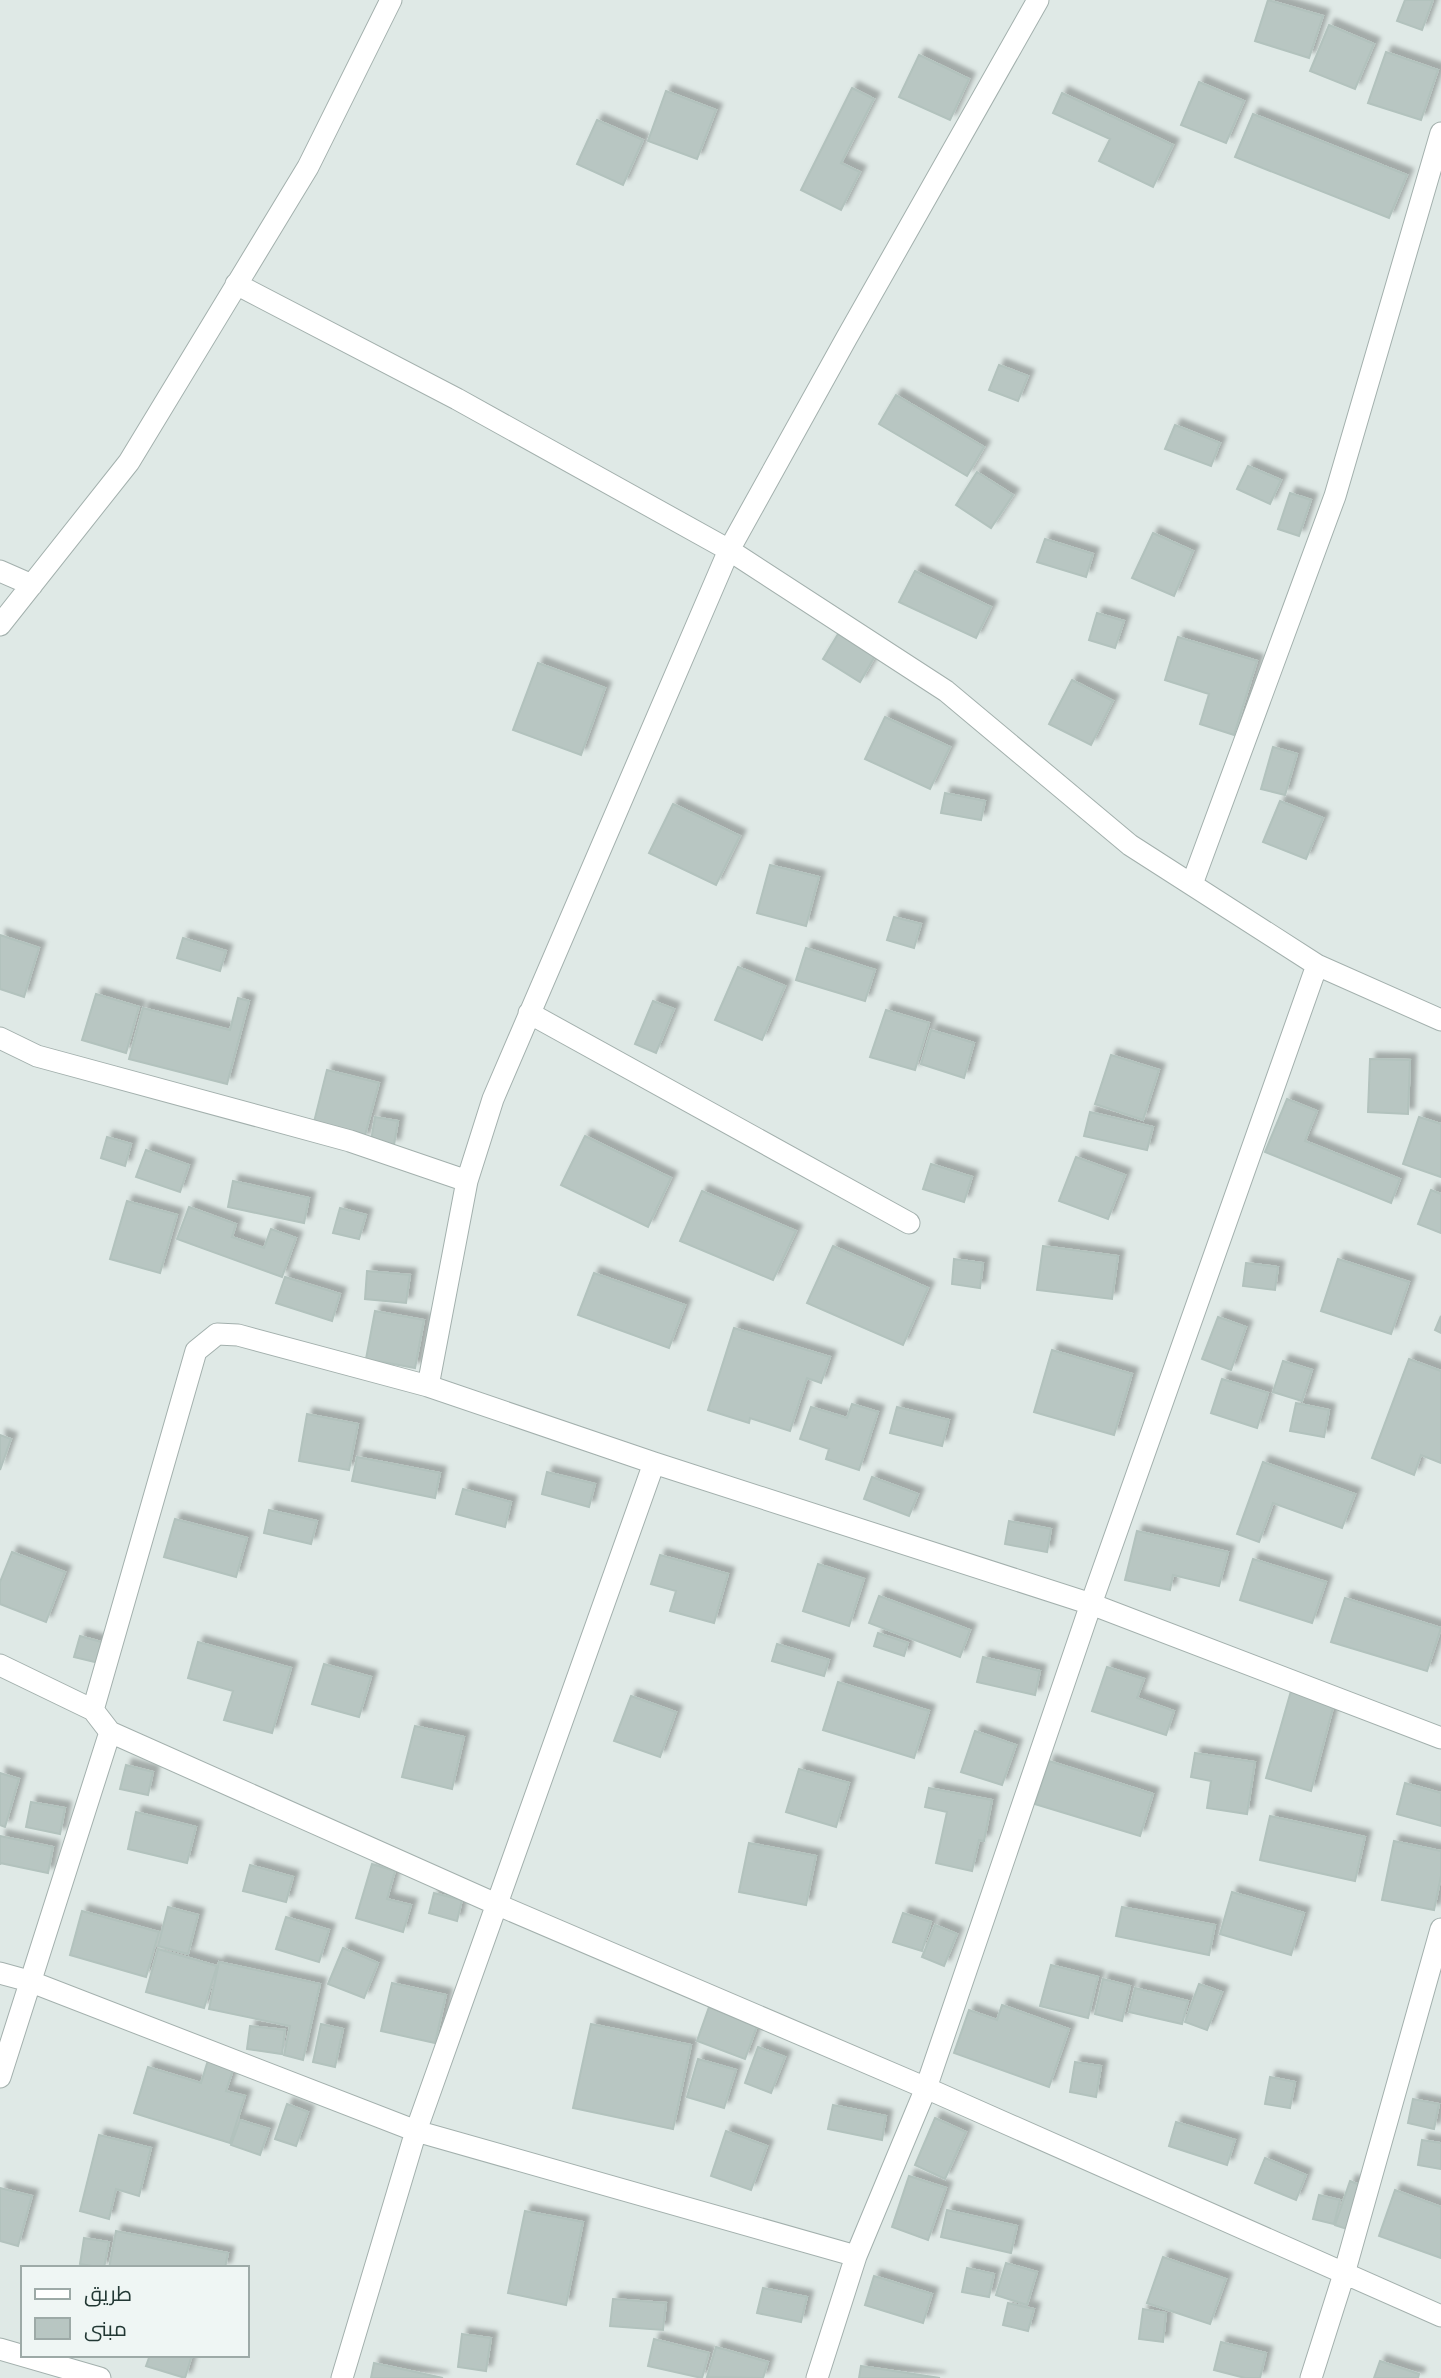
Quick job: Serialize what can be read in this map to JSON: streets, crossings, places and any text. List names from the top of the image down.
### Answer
{
  "legend": ["طريق", "مبنى"]
}
